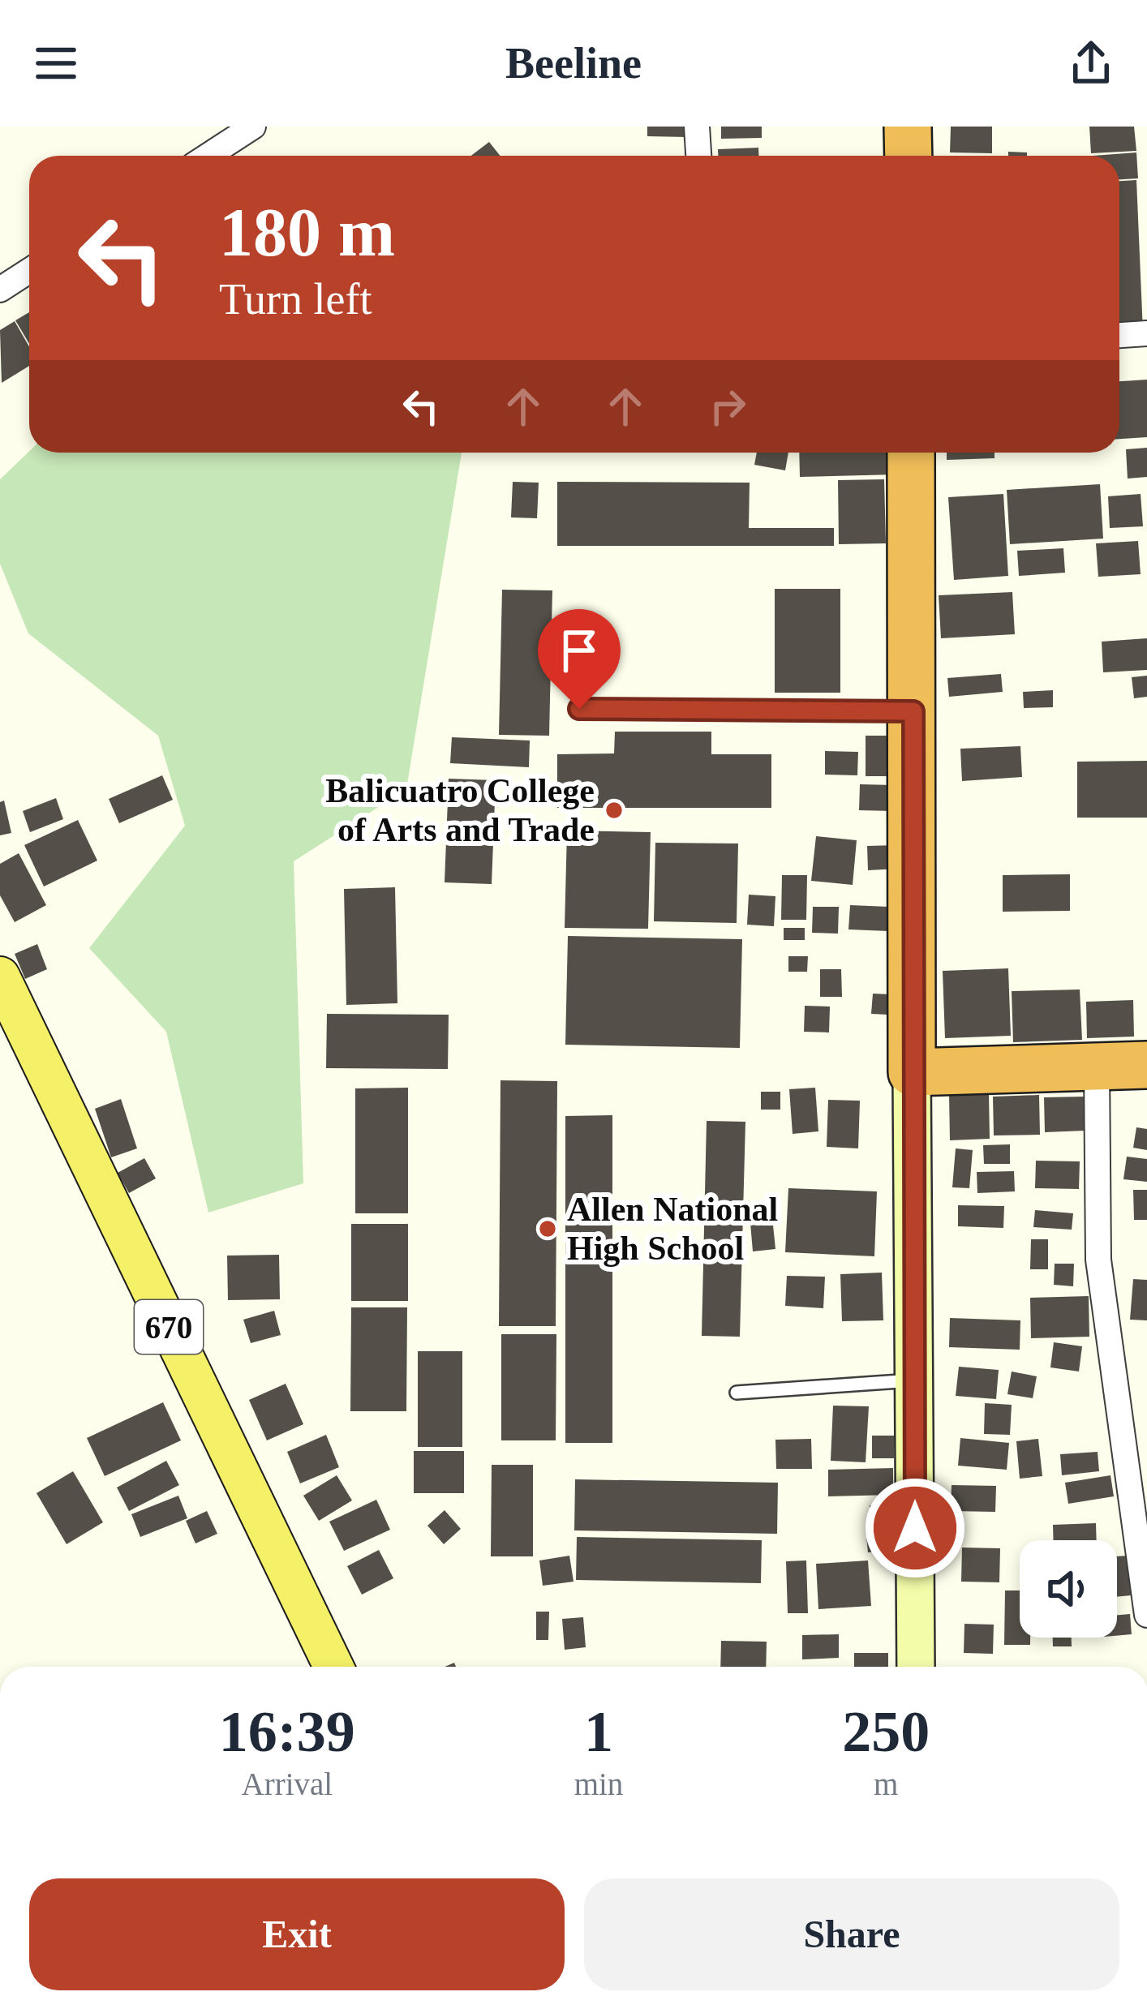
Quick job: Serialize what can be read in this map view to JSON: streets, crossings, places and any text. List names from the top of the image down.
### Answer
{
  "streets": {
    "main road": ["670"]
  },
  "places": ["Balicuatro College of Arts and Trade", "Allen National High School"],
  "page": {
    "header": "Beeline",
    "turn": ["180 m", "Turn left"],
    "eta": [
      "16:39",
      "Arrival",
      "1",
      "min",
      "250",
      "m"
    ],
    "buttons": ["Exit", "Share"]
  }
}
